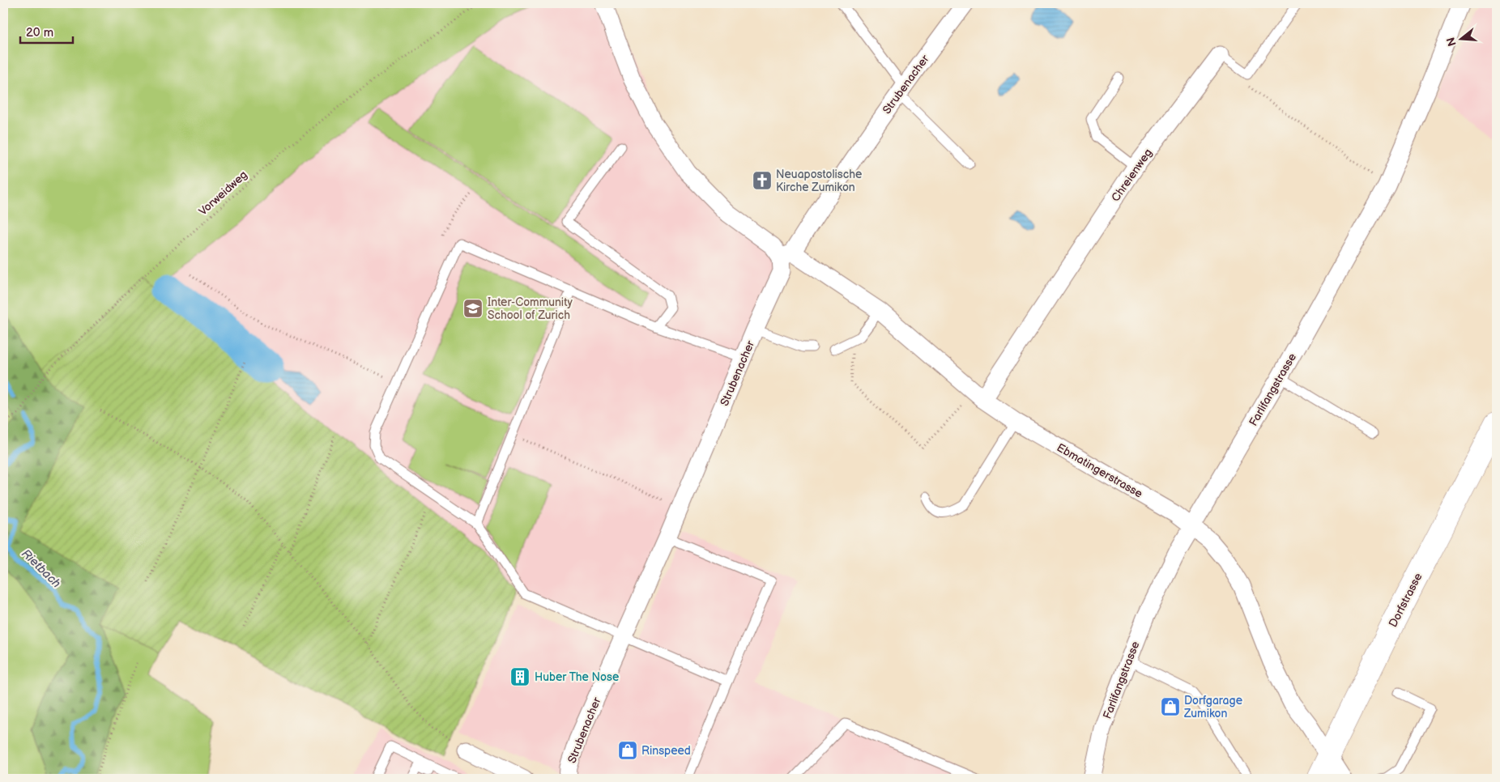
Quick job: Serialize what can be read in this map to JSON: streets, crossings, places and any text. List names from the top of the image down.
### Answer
{
  "streets": {
    "street": [
      "Strubenacher",
      "Chreienweg",
      "Farlifangstrasse",
      "Ebmatingerstrasse",
      "Dorfstrasse"
    ],
    "path": ["Vorweidweg"]
  },
  "crossings": [
    ["Strubenacher", "Ebmatingerstrasse"],
    ["Chreienweg", "Ebmatingerstrasse"],
    ["Farlifangstrasse", "Ebmatingerstrasse"],
    ["Ebmatingerstrasse", "Dorfstrasse"]
  ],
  "water": ["Rietbach"],
  "places": {
    "church": ["Neuapostolische Kirche Zumikon"],
    "school or university": ["Inter-Community School of Zurich"],
    "building": ["Huber The Nose"],
    "shop": ["Dorfgarage Zumikon", "Rinspeed"]
  },
  "scale_bar": "20 m",
  "north": "left"
}
